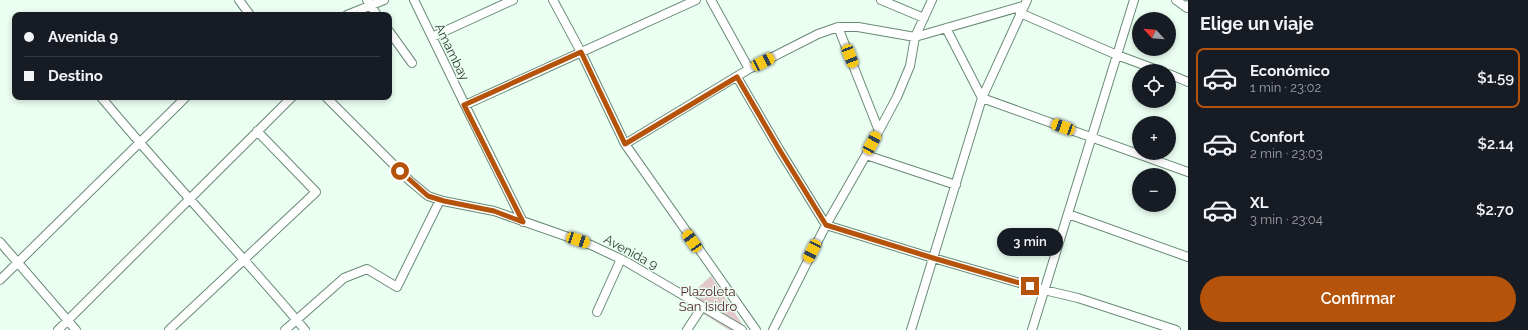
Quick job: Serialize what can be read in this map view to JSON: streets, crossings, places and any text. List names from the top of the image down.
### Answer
{
  "streets": {
    "street": ["Amambay", "Avenida 9"]
  },
  "crossings": [
    ["Amambay", "Avenida 9"]
  ],
  "parks": ["Plazoleta San Isidro"],
  "north": "top left",
  "page": {
    "heading": "Elige un viaje",
    "map_buttons": ["+", "−"],
    "banner": ["Avenida 9", "Destino"],
    "list": [
      {
        "name": "Económico",
        "note": "1 min · 23:02",
        "value": "$1.59"
      },
      {
        "name": "Confort",
        "note": "2 min · 23:03",
        "value": "$2.14"
      },
      {
        "name": "XL",
        "note": "3 min · 23:04",
        "value": "$2.70"
      }
    ],
    "bubble": "3 min",
    "buttons": "Confirmar"
  }
}
